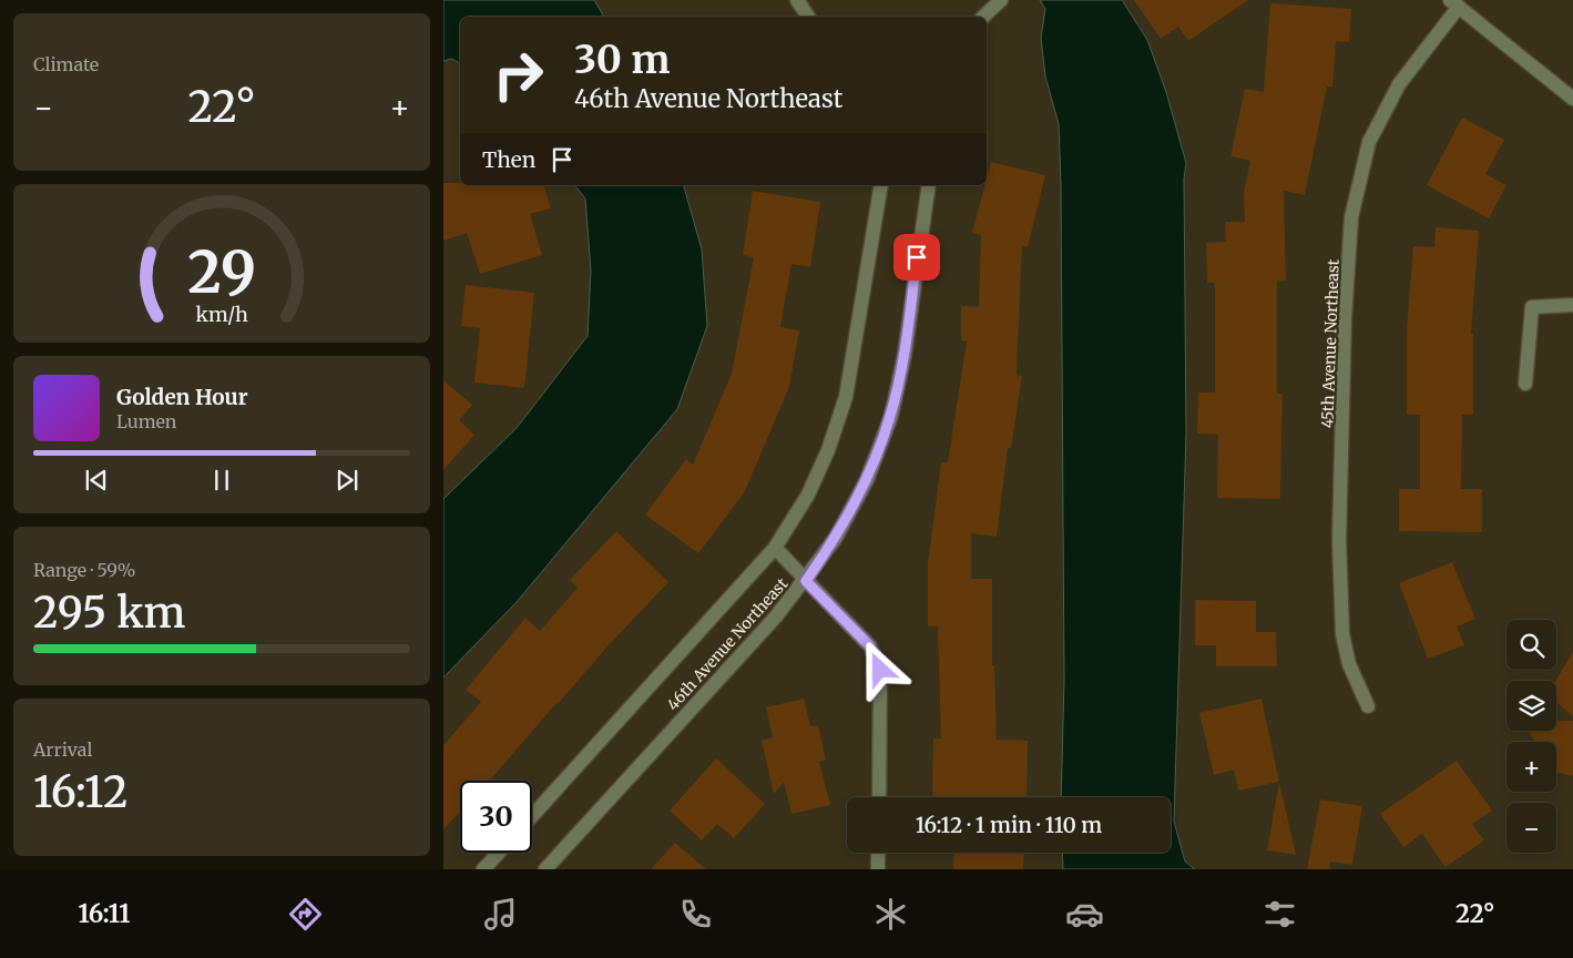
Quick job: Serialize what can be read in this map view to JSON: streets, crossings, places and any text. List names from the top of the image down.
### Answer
{
  "streets": {
    "street": ["45th Avenue Northeast", "46th Avenue Northeast"]
  },
  "page": {
    "tile": [
      "Climate",
      ["Range · 59%", "295 km"],
      ["Arrival", "16:12"]
    ],
    "turn": ["30 m", "46th Avenue Northeast"],
    "heat": ["−", "22°", "+"],
    "then": "Then",
    "song": ["Golden Hour", "Lumen"],
    "map_buttons": ["+", "−"],
    "limit": "30",
    "trip": "16:12 · 1 min · 110 m",
    "tabs": ["16:11", "22°"],
    "gauge": ["29", "km/h"]
  }
}
